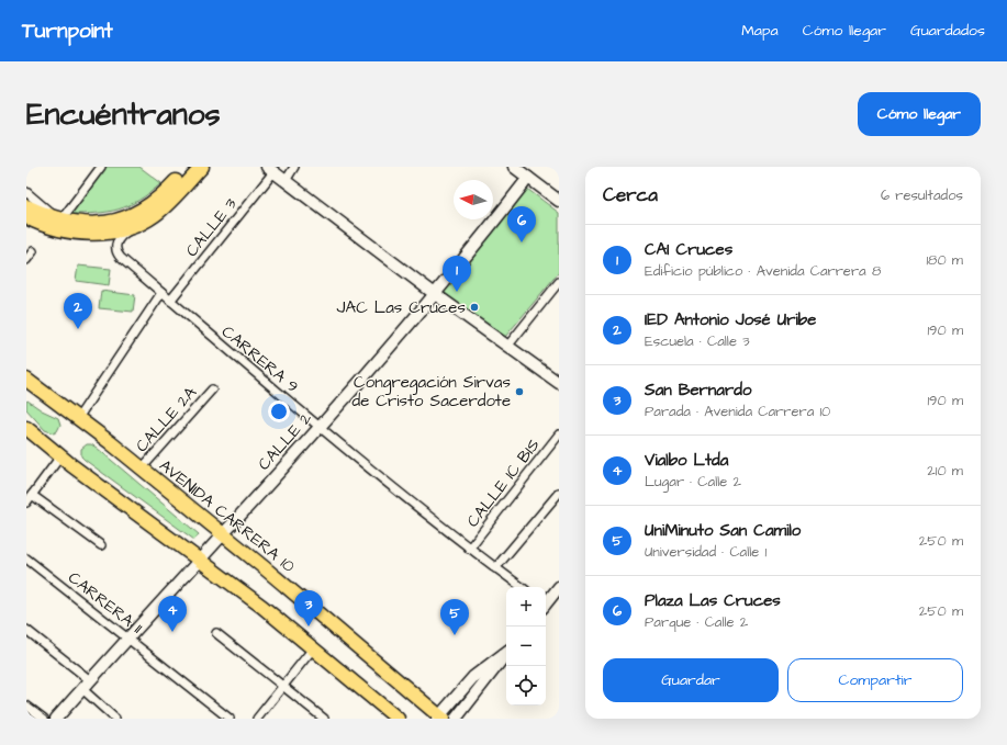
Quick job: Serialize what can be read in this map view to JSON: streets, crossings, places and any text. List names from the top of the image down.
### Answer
{
  "streets": {
    "main road": ["AVENIDA CARRERA 10"],
    "street": [
      "CALLE 3",
      "CARRERA 9",
      "CALLE 2A",
      "CALLE 2",
      "CALLE 1C BIS",
      "CARRERA 11"
    ]
  },
  "crossings": [
    ["CALLE 3", "CARRERA 9"],
    ["CARRERA 9", "CALLE 2"],
    ["CARRERA 9", "CALLE 1C BIS"],
    ["CALLE 2A", "AVENIDA CARRERA 10"],
    ["CALLE 2", "AVENIDA CARRERA 10"],
    ["CALLE 2", "CARRERA 11"]
  ],
  "places": ["JAC Las Cruces", "Congregación Sirvas de Cristo Sacerdote"],
  "north": "left",
  "page": {
    "header": "Turnpoint",
    "nav": ["Mapa", "Cómo llegar", "Guardados"],
    "buttons": [
      "Cómo llegar",
      ["Guardar", "Compartir"]
    ],
    "title": "Encuéntranos",
    "heading": ["Cerca", "6 resultados"],
    "pins": [
      "6",
      "1",
      "2",
      "3",
      "4",
      "5"
    ],
    "list": [
      {
        "mark": "1",
        "name": "CAI Cruces",
        "note": "Edificio público · Avenida Carrera 8",
        "value": "180 m"
      },
      {
        "mark": "2",
        "name": "IED Antonio José Uribe",
        "note": "Escuela · Calle 3",
        "value": "190 m"
      },
      {
        "mark": "3",
        "name": "San Bernardo",
        "note": "Parada · Avenida Carrera 10",
        "value": "190 m"
      },
      {
        "mark": "4",
        "name": "Vialbo Ltda",
        "note": "Lugar · Calle 2",
        "value": "210 m"
      },
      {
        "mark": "5",
        "name": "UniMinuto San Camilo",
        "note": "Universidad · Calle 1",
        "value": "250 m"
      },
      {
        "mark": "6",
        "name": "Plaza Las Cruces",
        "note": "Parque · Calle 2",
        "value": "250 m"
      }
    ],
    "map_buttons": ["+", "−"]
  }
}
